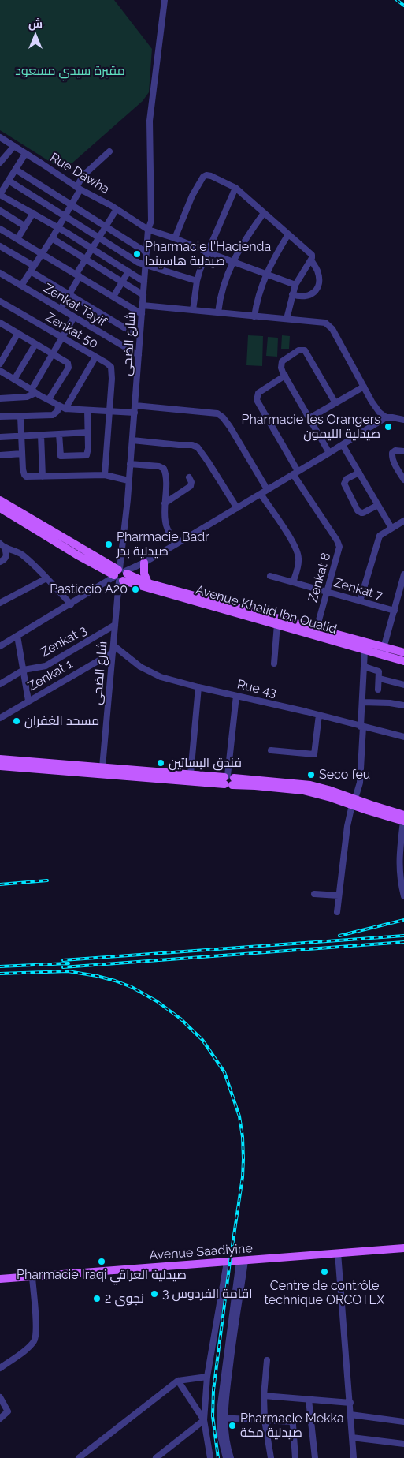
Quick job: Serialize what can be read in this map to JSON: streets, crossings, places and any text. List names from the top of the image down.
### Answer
{
  "streets": {
    "main road": ["Avenue Khalid Ibn Oualid", "Avenue Saadiyine"],
    "street": [
      "Rue Dawha",
      "Zenkat Tayif",
      "Zenkat 50",
      "شارع الضحى",
      "Zenkat 8",
      "Zenkat 7",
      "Zenkat 3",
      "Zenkat 1",
      "Rue 43"
    ]
  },
  "crossings": [
    ["Rue Dawha", "شارع الضحى"],
    ["Zenkat Tayif", "شارع الضحى"],
    ["شارع الضحى", "Avenue Khalid Ibn Oualid"],
    ["شارع الضحى", "Zenkat 3"],
    ["شارع الضحى", "Zenkat 1"],
    ["شارع الضحى", "Rue 43"],
    ["Zenkat 8", "Zenkat 7"],
    ["Zenkat 8", "Avenue Khalid Ibn Oualid"]
  ],
  "parks": ["مقبرة سيدي مسعود"],
  "places": [
    "Pharmacie l'Hacienda صيدلية هاسيندا",
    "Pharmacie les Orangers صيدلية الليمون",
    "Pharmacie Badr صيدلية بدر",
    "Pasticcio A20",
    "مسجد الغفران",
    "فندق البساتين",
    "Seco feu",
    "Pharmacie Iraqi صيدلية العراقي",
    "Centre de contrôle technique ORCOTEX",
    "اقامة الفردوس 3",
    "نجوى 2",
    "Pharmacie Mekka صيدلية مكة"
  ],
  "north": "top"
}
